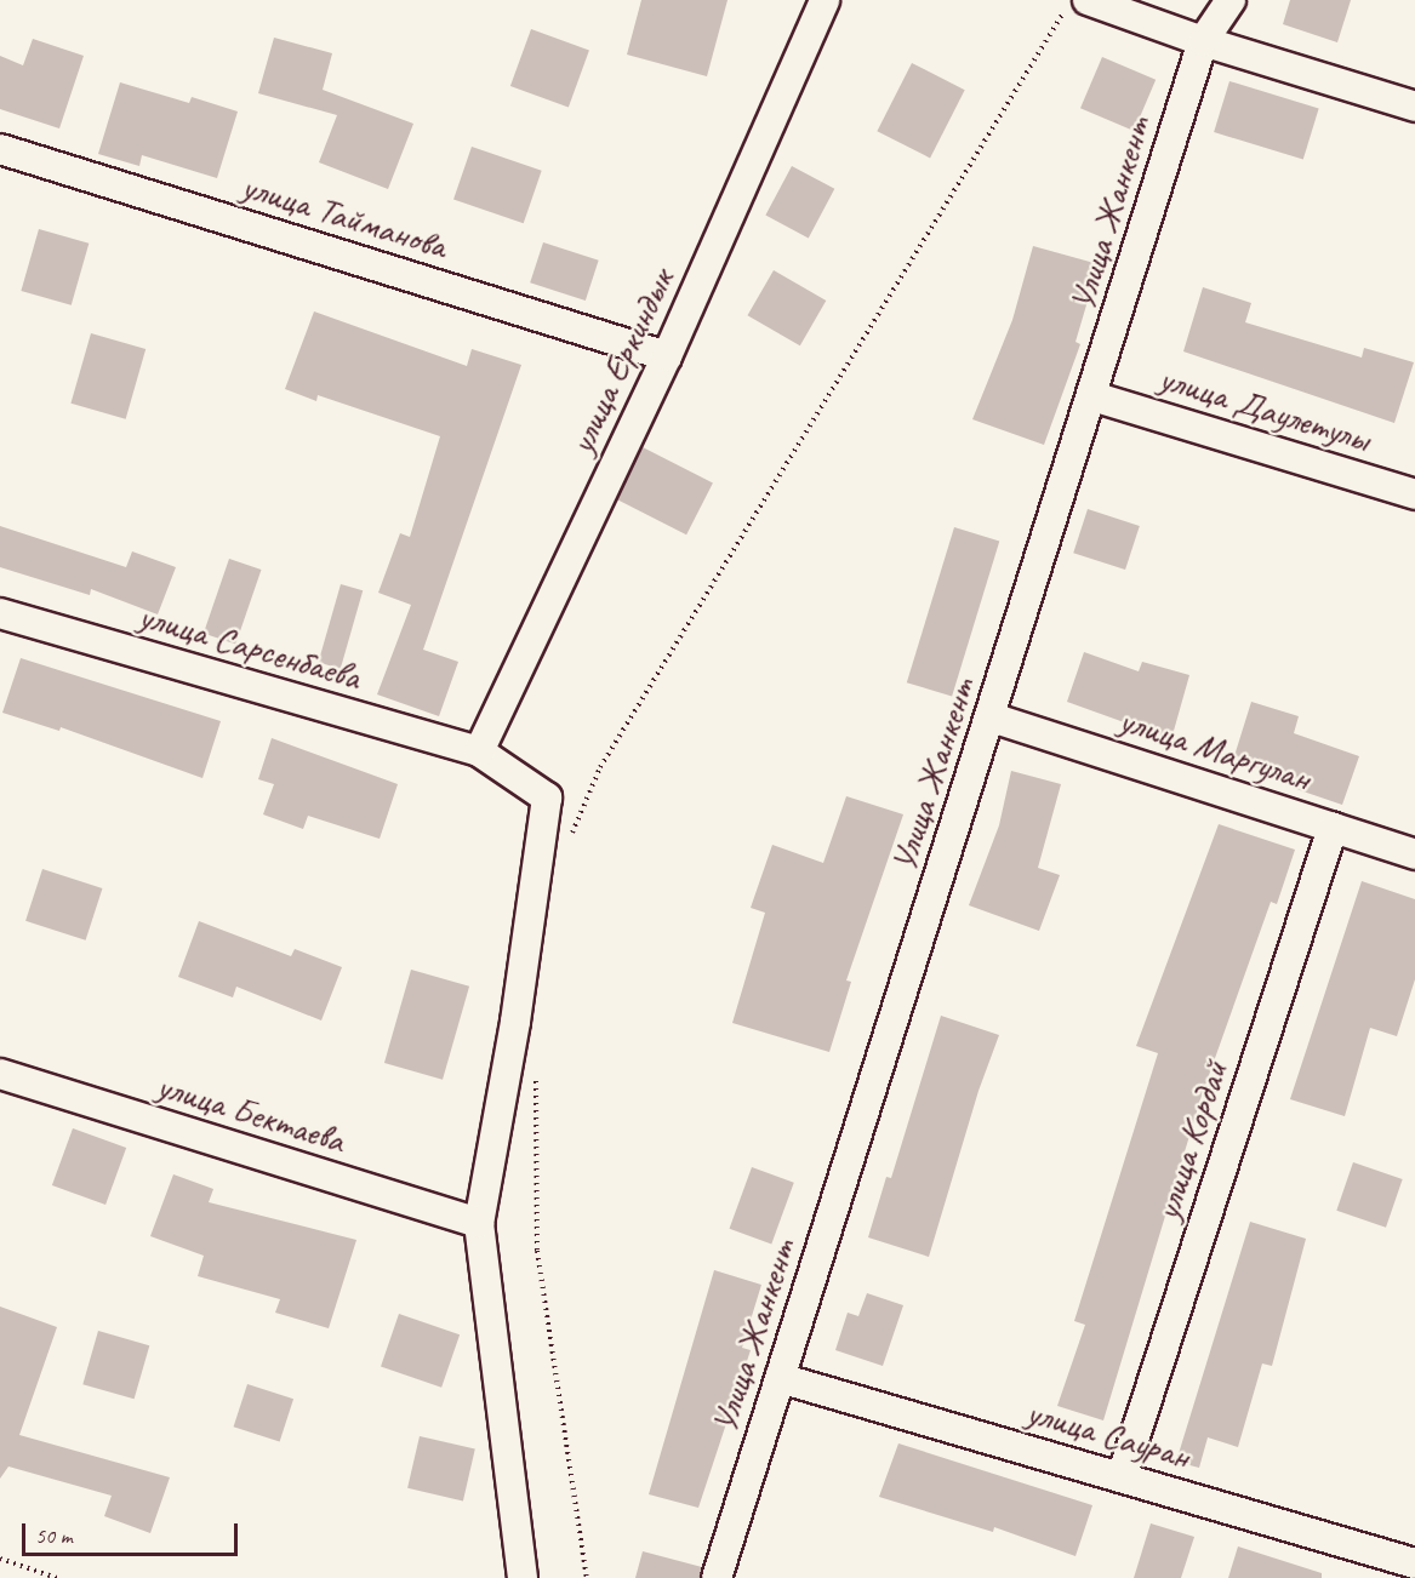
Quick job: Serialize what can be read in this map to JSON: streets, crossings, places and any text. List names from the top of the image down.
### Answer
{
  "streets": {
    "street": [
      "Улица Жанкент",
      "улица Тайманова",
      "улица Еркиндык",
      "улица Даулетулы",
      "улица Сарсенбаева",
      "улица Маргулан",
      "улица Бектаева",
      "улица Кордай",
      "улица Сауран"
    ]
  },
  "crossings": [
    ["Улица Жанкент", "улица Даулетулы"],
    ["Улица Жанкент", "улица Маргулан"],
    ["Улица Жанкент", "улица Сауран"],
    ["улица Тайманова", "улица Еркиндык"],
    ["улица Еркиндык", "улица Сарсенбаева"],
    ["улица Сарсенбаева", "улица Бектаева"],
    ["улица Маргулан", "улица Кордай"],
    ["улица Кордай", "улица Сауран"]
  ],
  "scale_bar": "50 m"
}
